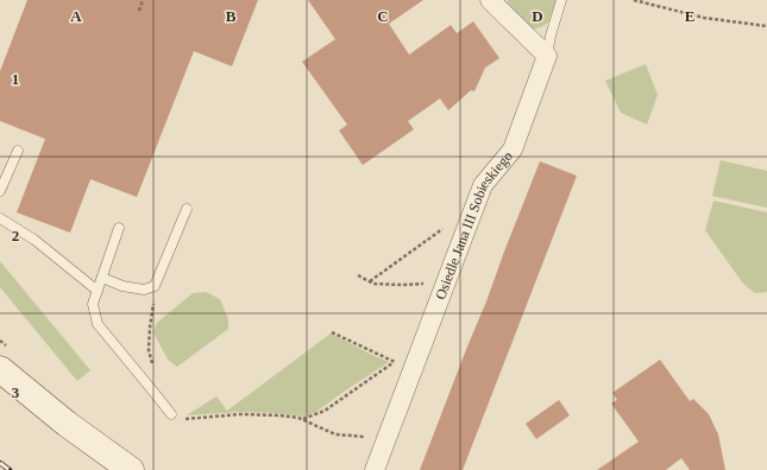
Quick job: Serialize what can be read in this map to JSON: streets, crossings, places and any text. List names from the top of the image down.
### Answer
{
  "streets": {
    "street": ["Osiedle Jana III Sobieskiego"]
  },
  "grid": {
    "columns": [
      "A",
      "B",
      "C",
      "D",
      "E"
    ],
    "rows": ["1", "2", "3"]
  }
}
